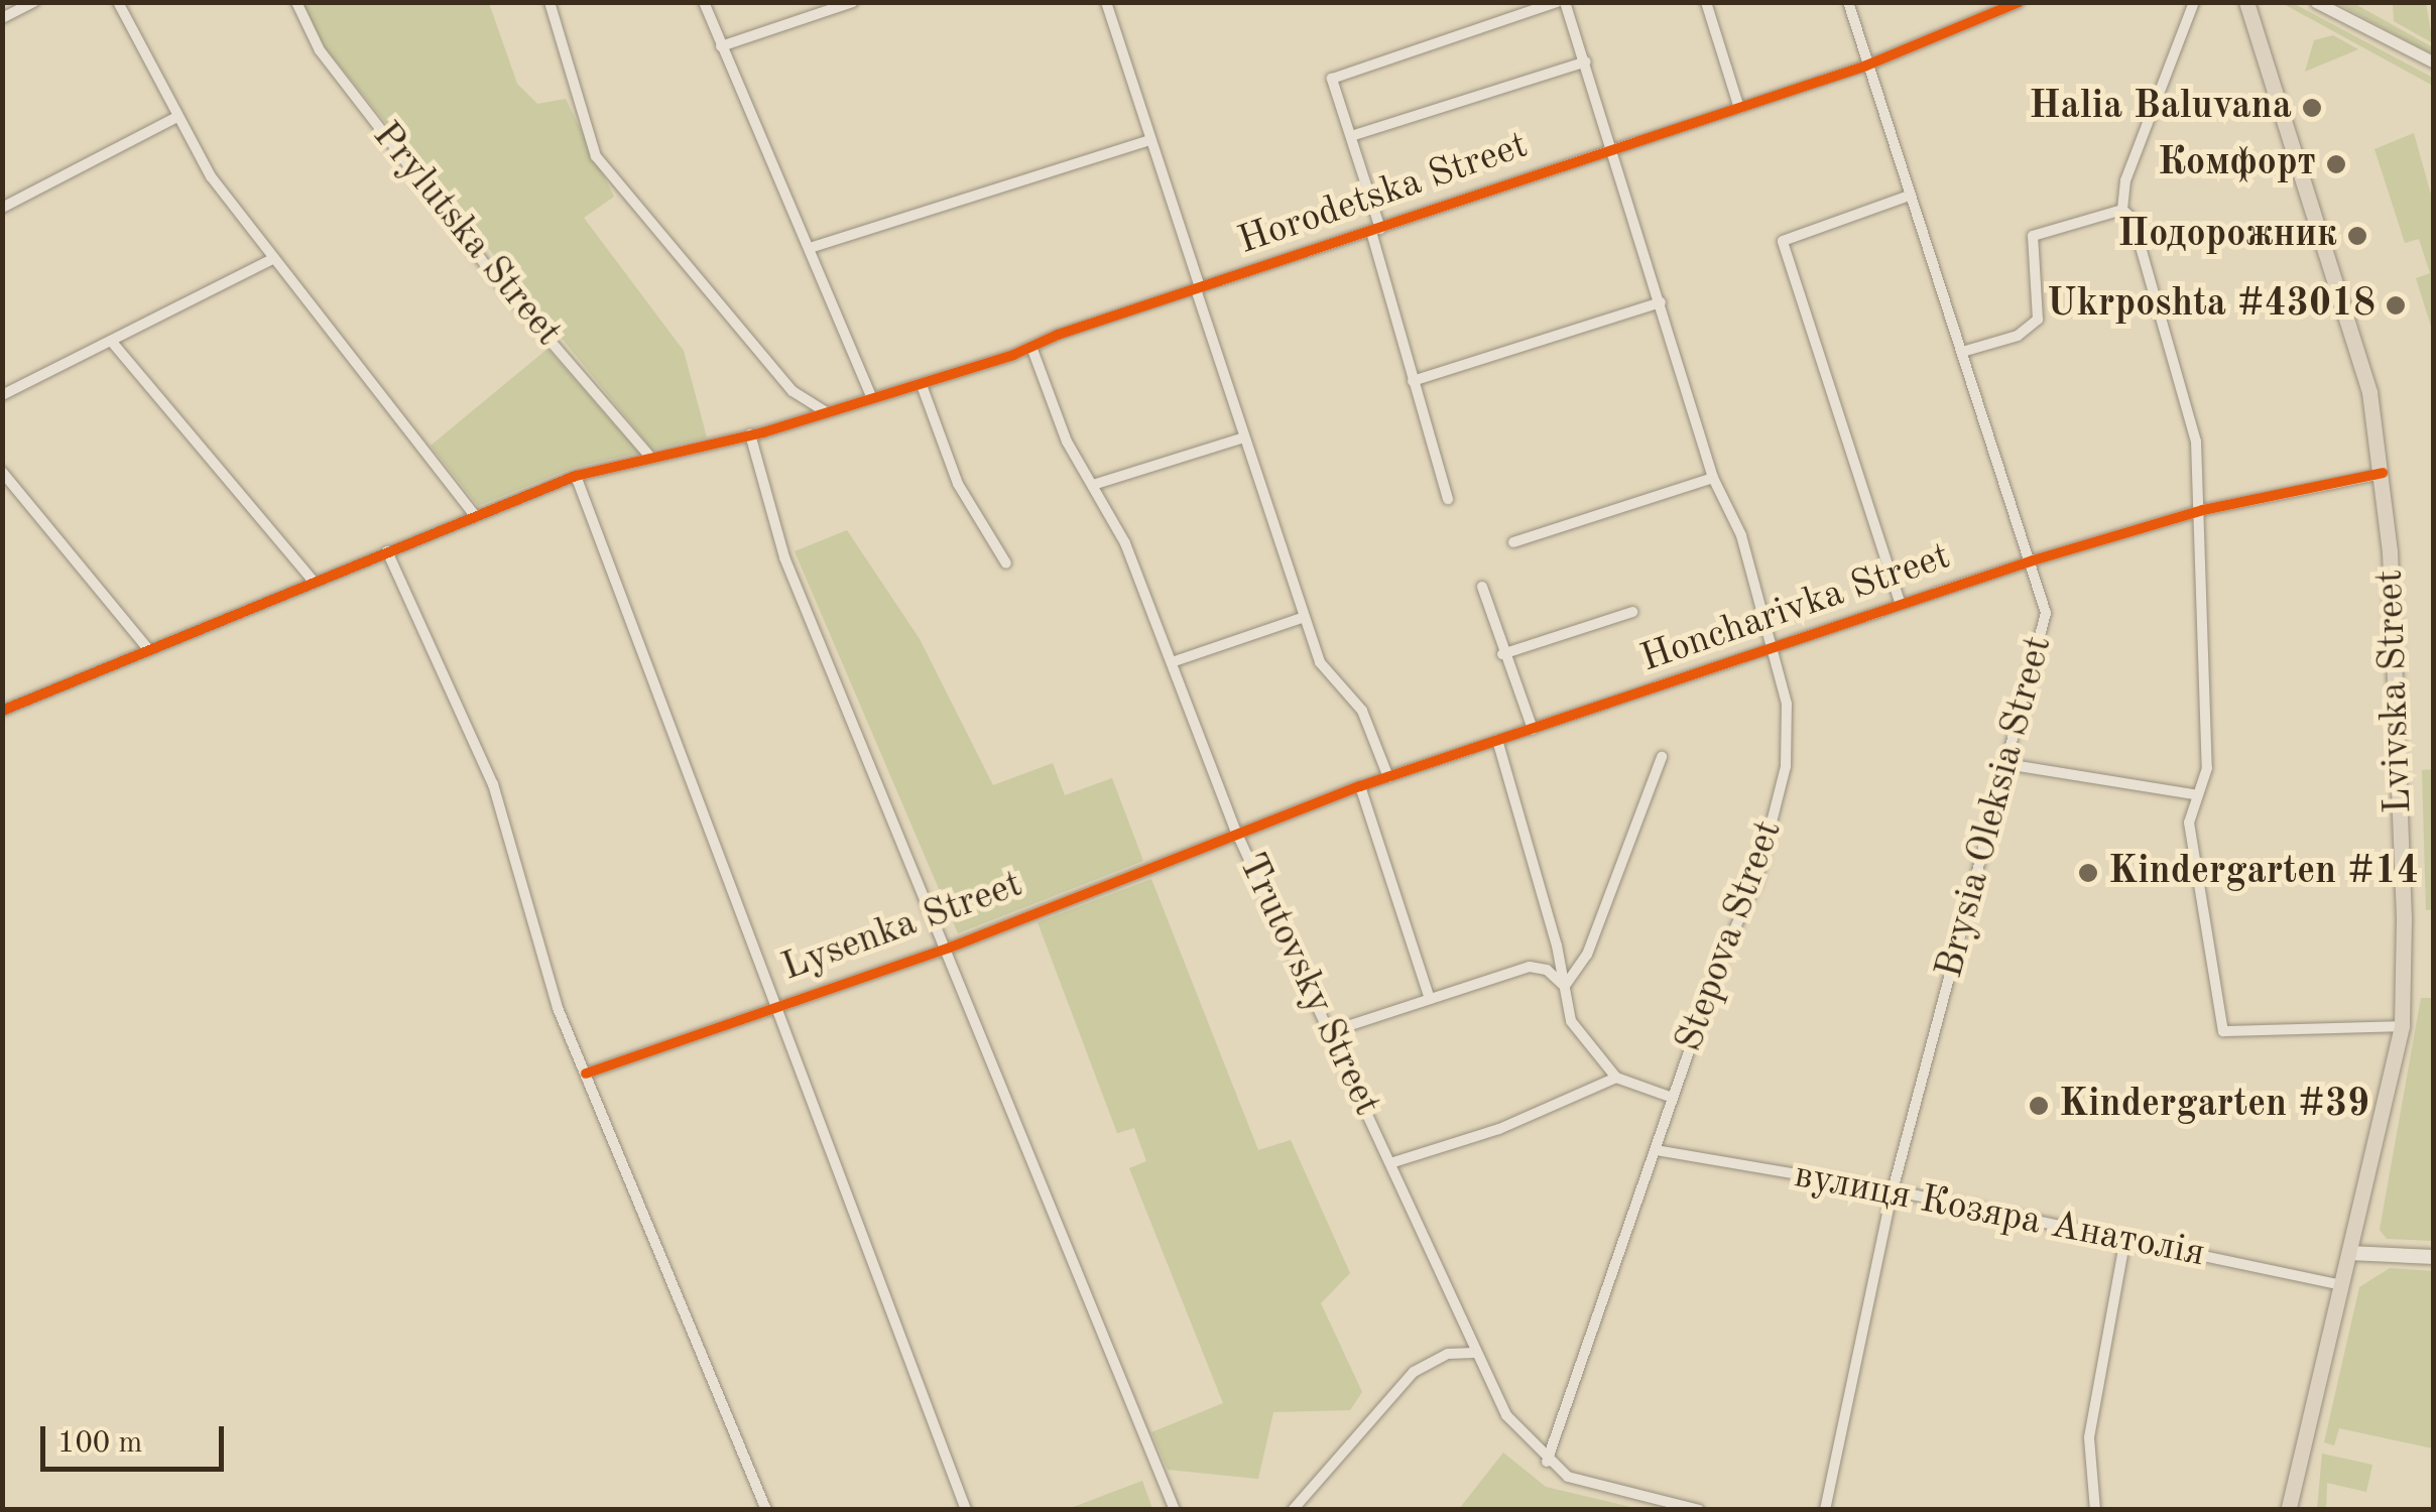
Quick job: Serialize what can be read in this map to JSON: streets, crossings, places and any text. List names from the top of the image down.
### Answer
{
  "streets": {
    "main road": ["Lvivska Street"],
    "street": [
      "Horodetska Street",
      "Prylutska Street",
      "Honcharivka Street",
      "Brysia Oleksia Street",
      "Lysenka Street",
      "Stepova Street",
      "Trutovsky Street",
      "вулиця Козяра Анатолія"
    ]
  },
  "crossings": [
    ["Horodetska Street", "Prylutska Street"],
    ["Horodetska Street", "Brysia Oleksia Street"],
    ["Horodetska Street", "Lysenka Street"],
    ["Horodetska Street", "Stepova Street"],
    ["Horodetska Street", "Trutovsky Street"],
    ["Honcharivka Street", "Lvivska Street"],
    ["Honcharivka Street", "Brysia Oleksia Street"],
    ["Honcharivka Street", "Lysenka Street"],
    ["Honcharivka Street", "Stepova Street"],
    ["Honcharivka Street", "Trutovsky Street"],
    ["Lvivska Street", "вулиця Козяра Анатолія"],
    ["Brysia Oleksia Street", "вулиця Козяра Анатолія"],
    ["Lysenka Street", "Trutovsky Street"],
    ["Stepova Street", "Trutovsky Street"],
    ["Stepova Street", "вулиця Козяра Анатолія"]
  ],
  "places": [
    "Halia Baluvana",
    "Комфорт",
    "Подорожник",
    "Ukrposhta #43018",
    "Kindergarten #14",
    "Kindergarten #39"
  ],
  "scale_bar": "100 m"
}
